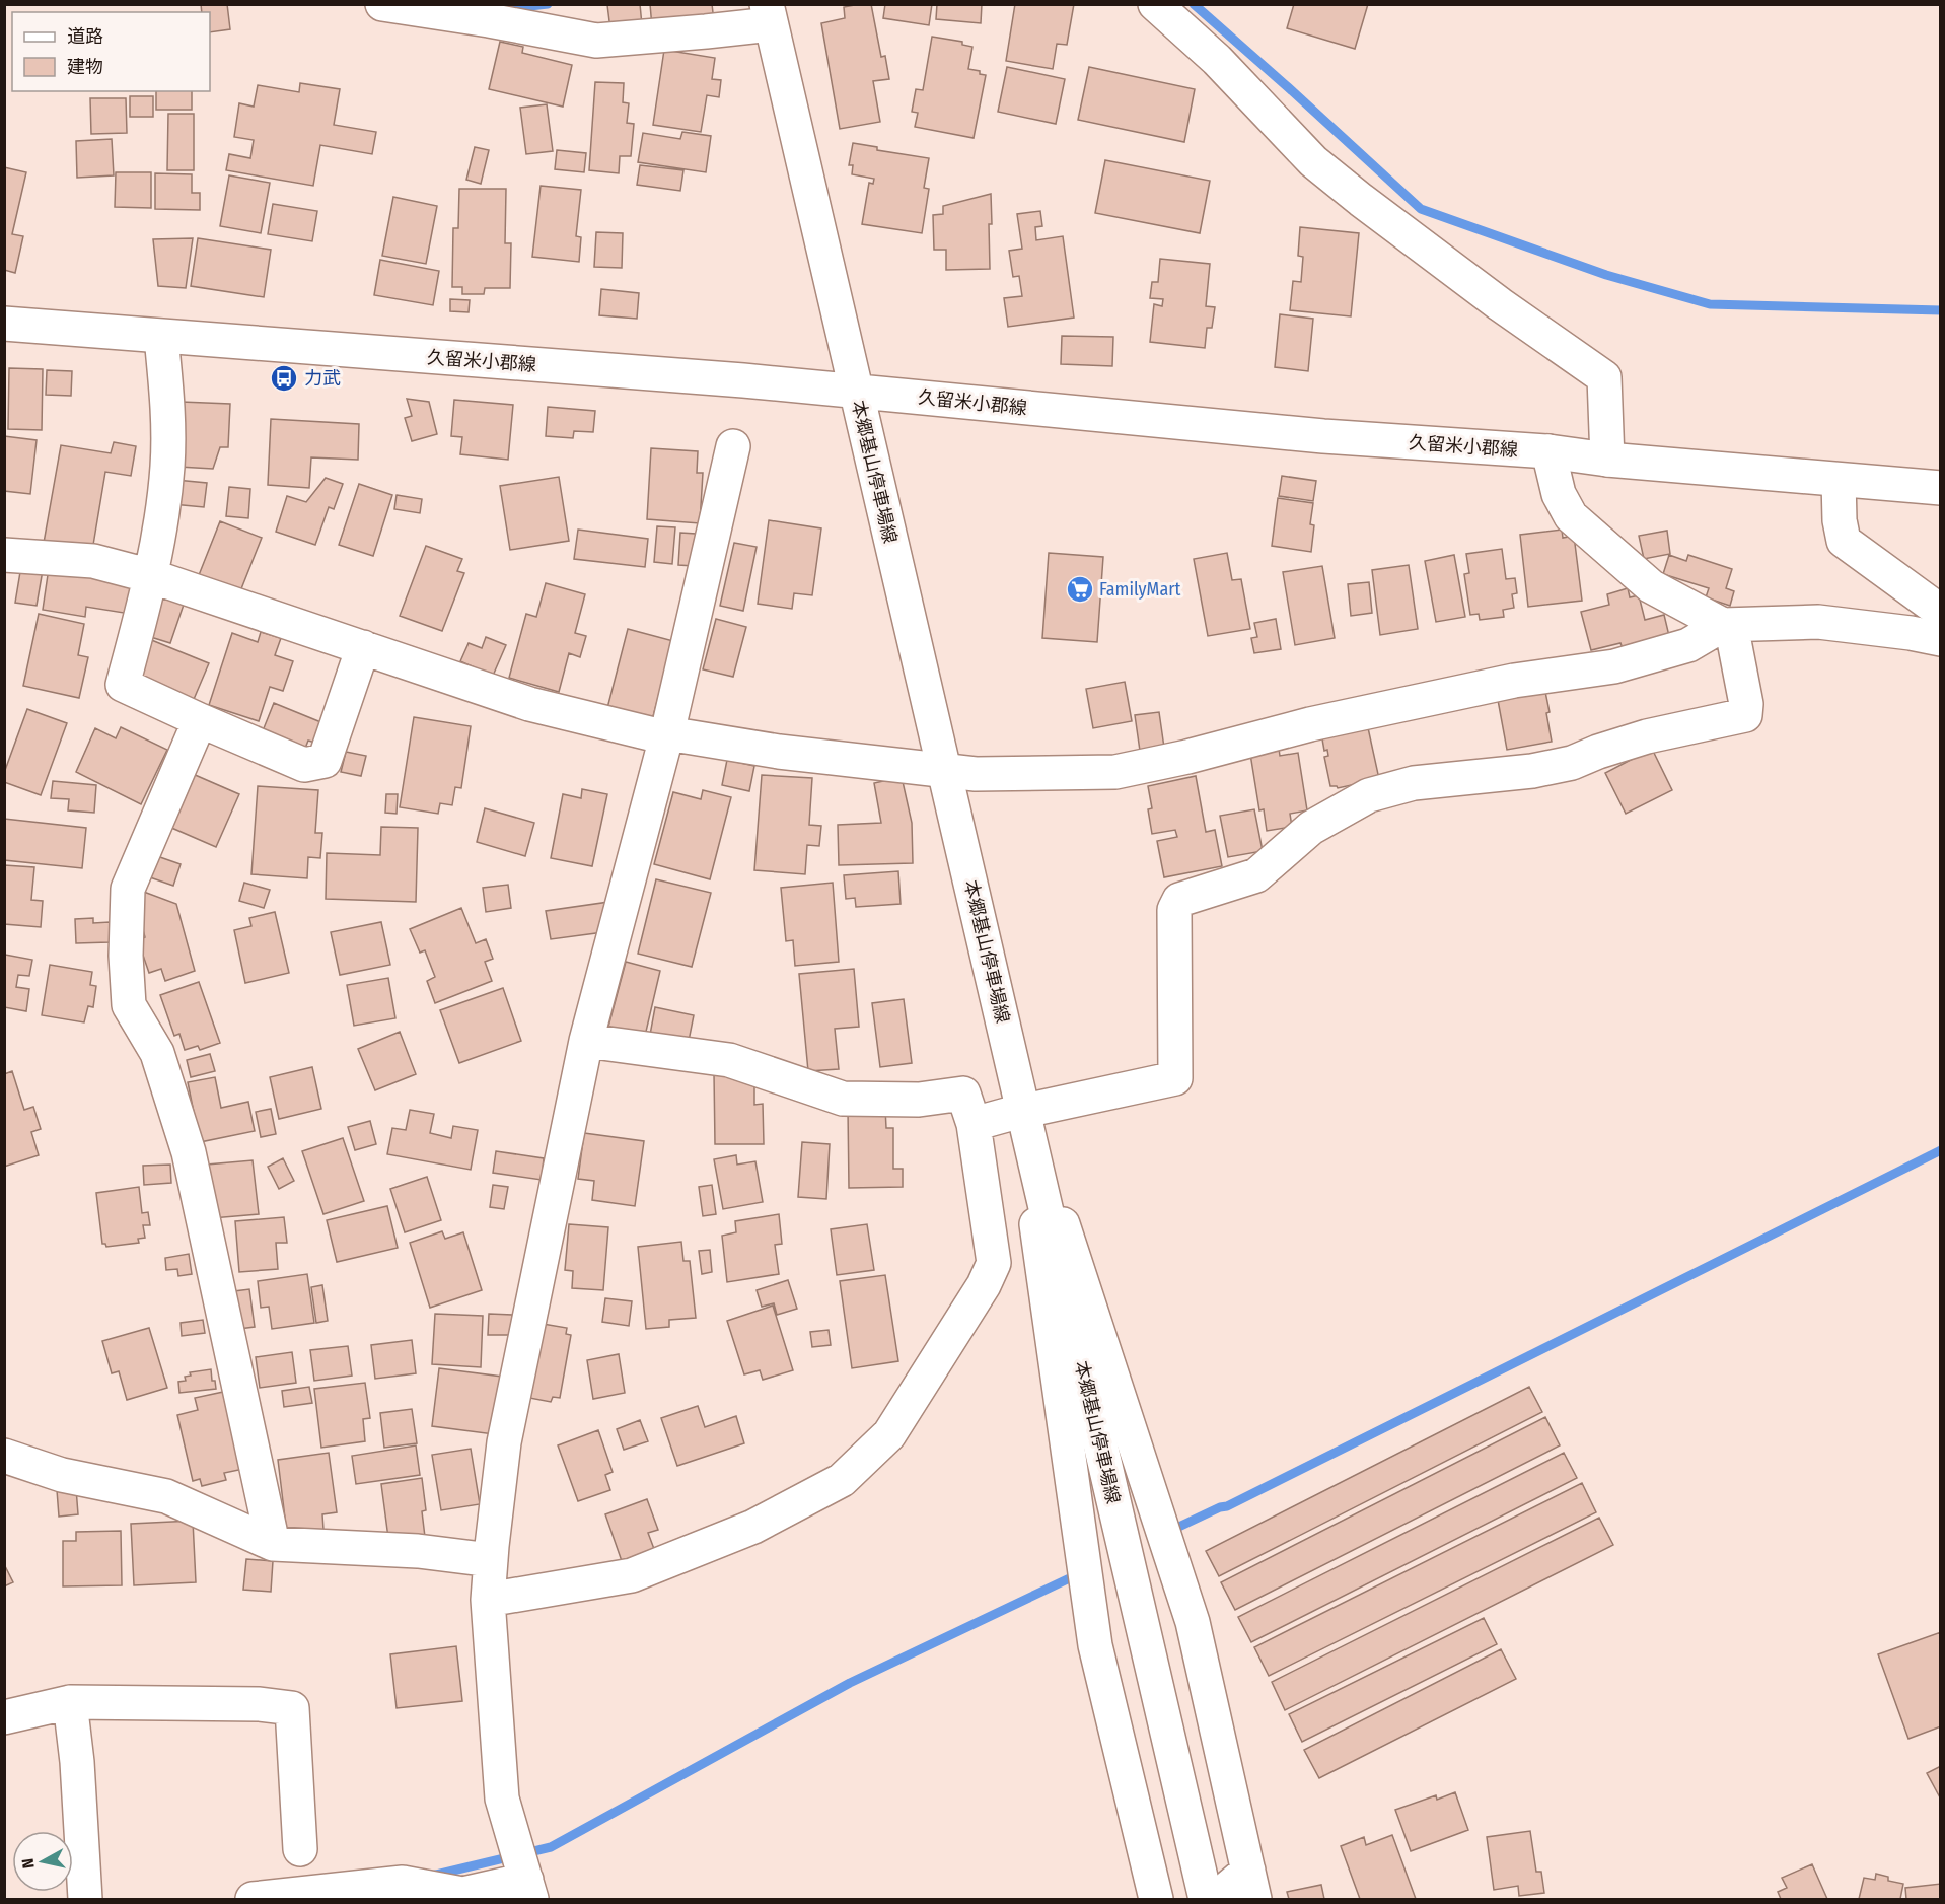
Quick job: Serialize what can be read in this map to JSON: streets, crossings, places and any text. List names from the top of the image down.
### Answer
{
  "streets": {
    "street": ["久留米小郡線", "本郷基山停車場線"]
  },
  "crossings": [
    ["久留米小郡線", "本郷基山停車場線"]
  ],
  "places": {
    "bus stop": ["力武"],
    "supermarket": ["FamilyMart"]
  },
  "legend": ["道路", "建物"],
  "north": "left"
}
